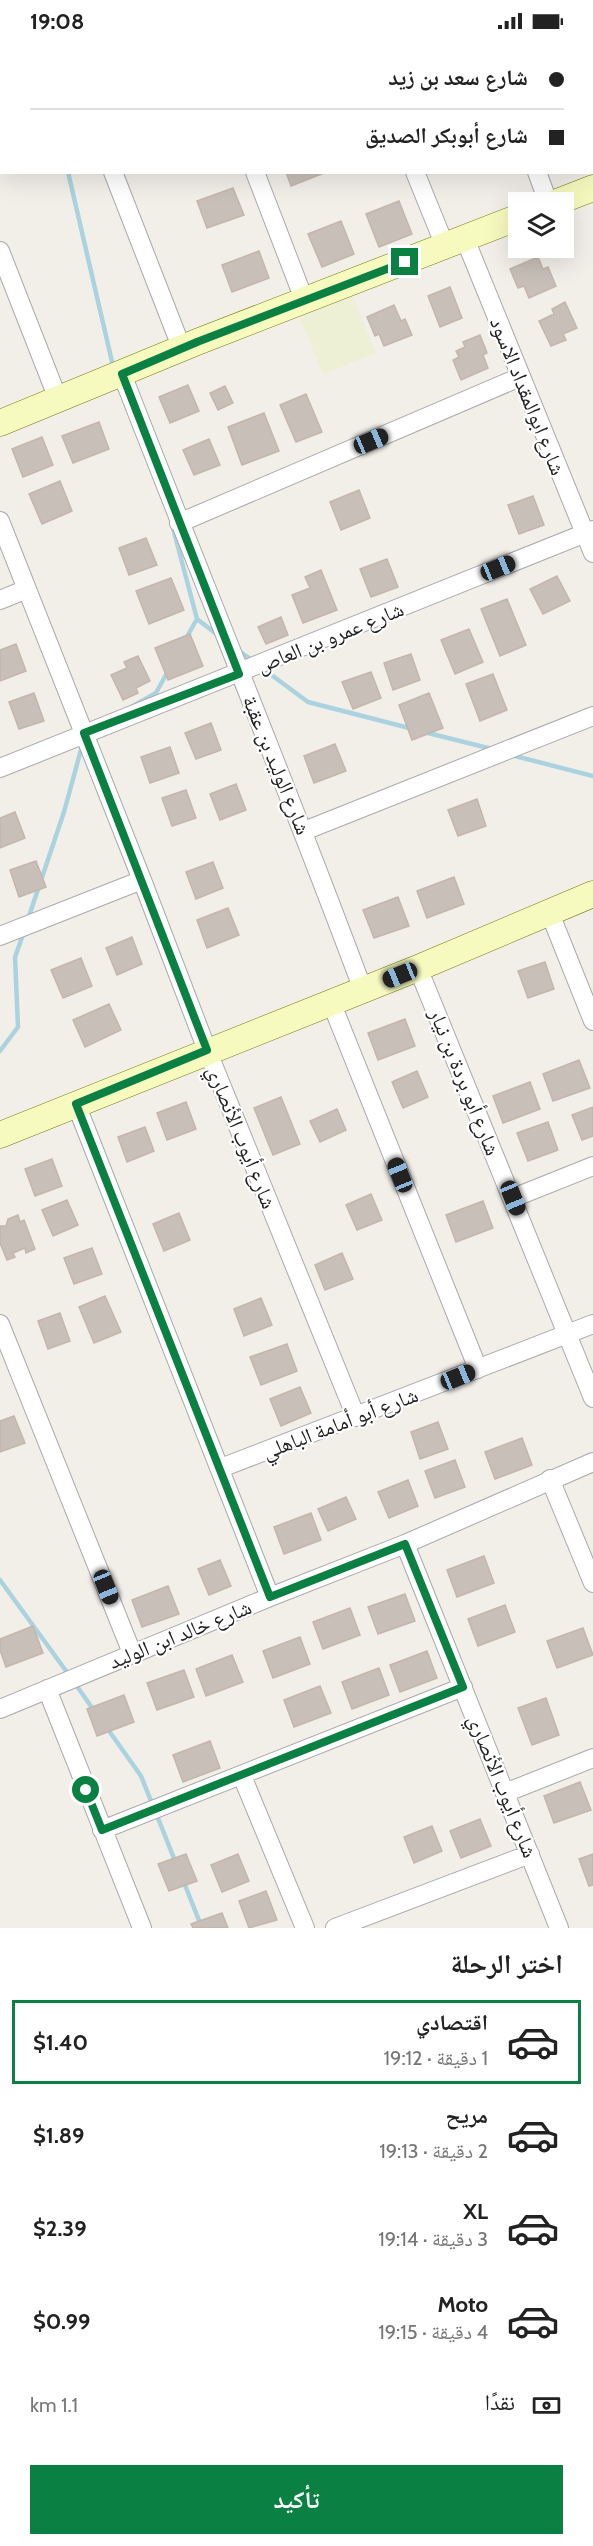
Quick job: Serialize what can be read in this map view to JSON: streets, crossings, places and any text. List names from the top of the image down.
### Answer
{
  "streets": {
    "street": [
      "شارع ابوالمقداد الاسود",
      "شارع عمرو بن العاص",
      "شارع الوليد بن عقبة",
      "شارع أبو بردة بن نيار",
      "شارع أيوب الأنصاري",
      "شارع أبو أمامة الباهلي",
      "شارع خالد ابن الوليد"
    ]
  },
  "crossings": [
    ["شارع ابوالمقداد الاسود", "شارع عمرو بن العاص"],
    ["شارع عمرو بن العاص", "شارع الوليد بن عقبة"],
    ["شارع عمرو بن العاص", "شارع أيوب الأنصاري"],
    ["شارع أبو بردة بن نيار", "شارع أبو أمامة الباهلي"],
    ["شارع أيوب الأنصاري", "شارع أبو أمامة الباهلي"],
    ["شارع أيوب الأنصاري", "شارع خالد ابن الوليد"]
  ],
  "page": {
    "status": "19:08",
    "banner": ["شارع سعد بن زيد", "شارع أبوبكر الصديق"],
    "heading": "اختر الرحلة",
    "list": [
      {
        "name": "اقتصادي",
        "note": "1 دقيقة · 19:12",
        "value": "$1.40"
      },
      {
        "name": "مريح",
        "note": "2 دقيقة · 19:13",
        "value": "$1.89"
      },
      {
        "name": "XL",
        "note": "3 دقيقة · 19:14",
        "value": "$2.39"
      },
      {
        "name": "Moto",
        "note": "4 دقيقة · 19:15",
        "value": "$0.99"
      }
    ],
    "pay": ["نقدًا", "1.1 km"],
    "buttons": "تأكيد"
  }
}
